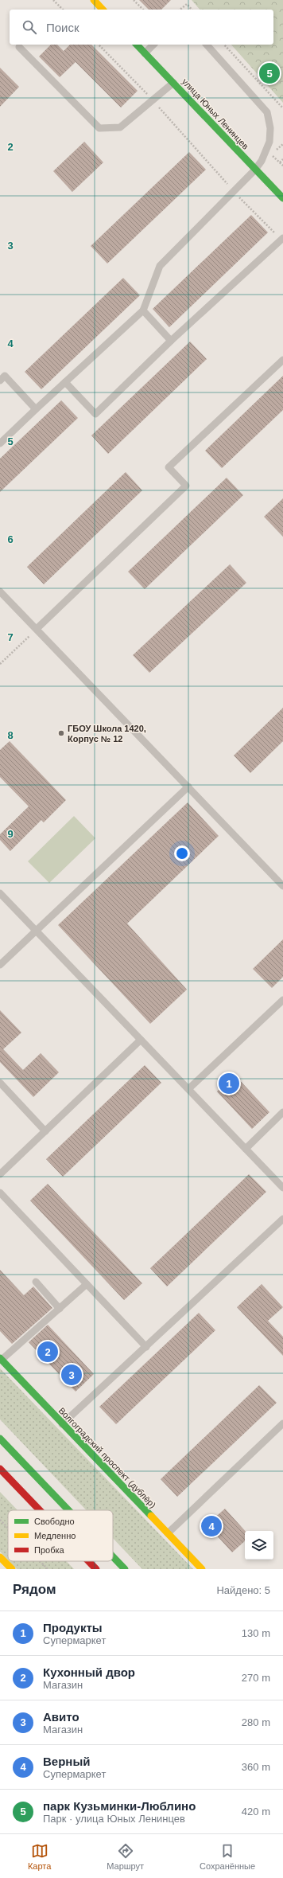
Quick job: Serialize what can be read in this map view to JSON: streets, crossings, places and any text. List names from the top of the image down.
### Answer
{
  "streets": {
    "main road": ["улица Юных Ленинцев", "Волгоградский проспект (дублёр)"]
  },
  "places": ["ГБОУ Школа 1420, Корпус № 12"],
  "legend": ["Свободно", "Медленно", "Пробка"],
  "page": {
    "search": "Поиск",
    "pins": [
      "5",
      "1",
      "2",
      "3",
      "4"
    ],
    "heading": ["Рядом", "Найдено: 5"],
    "list": [
      {
        "mark": "1",
        "name": "Продукты",
        "note": "Супермаркет",
        "value": "130 m"
      },
      {
        "mark": "2",
        "name": "Кухонный двор",
        "note": "Магазин",
        "value": "270 m"
      },
      {
        "mark": "3",
        "name": "Авито",
        "note": "Магазин",
        "value": "280 m"
      },
      {
        "mark": "4",
        "name": "Верный",
        "note": "Супермаркет",
        "value": "360 m"
      },
      {
        "mark": "5",
        "name": "парк Кузьминки-Люблино",
        "note": "Парк · улица Юных Ленинцев",
        "value": "420 m"
      }
    ],
    "nav": ["Карта", "Маршрут", "Сохранённые"]
  },
  "grid": {
    "rows": [
      "2",
      "3",
      "4",
      "5",
      "6",
      "7",
      "8",
      "9"
    ]
  }
}
